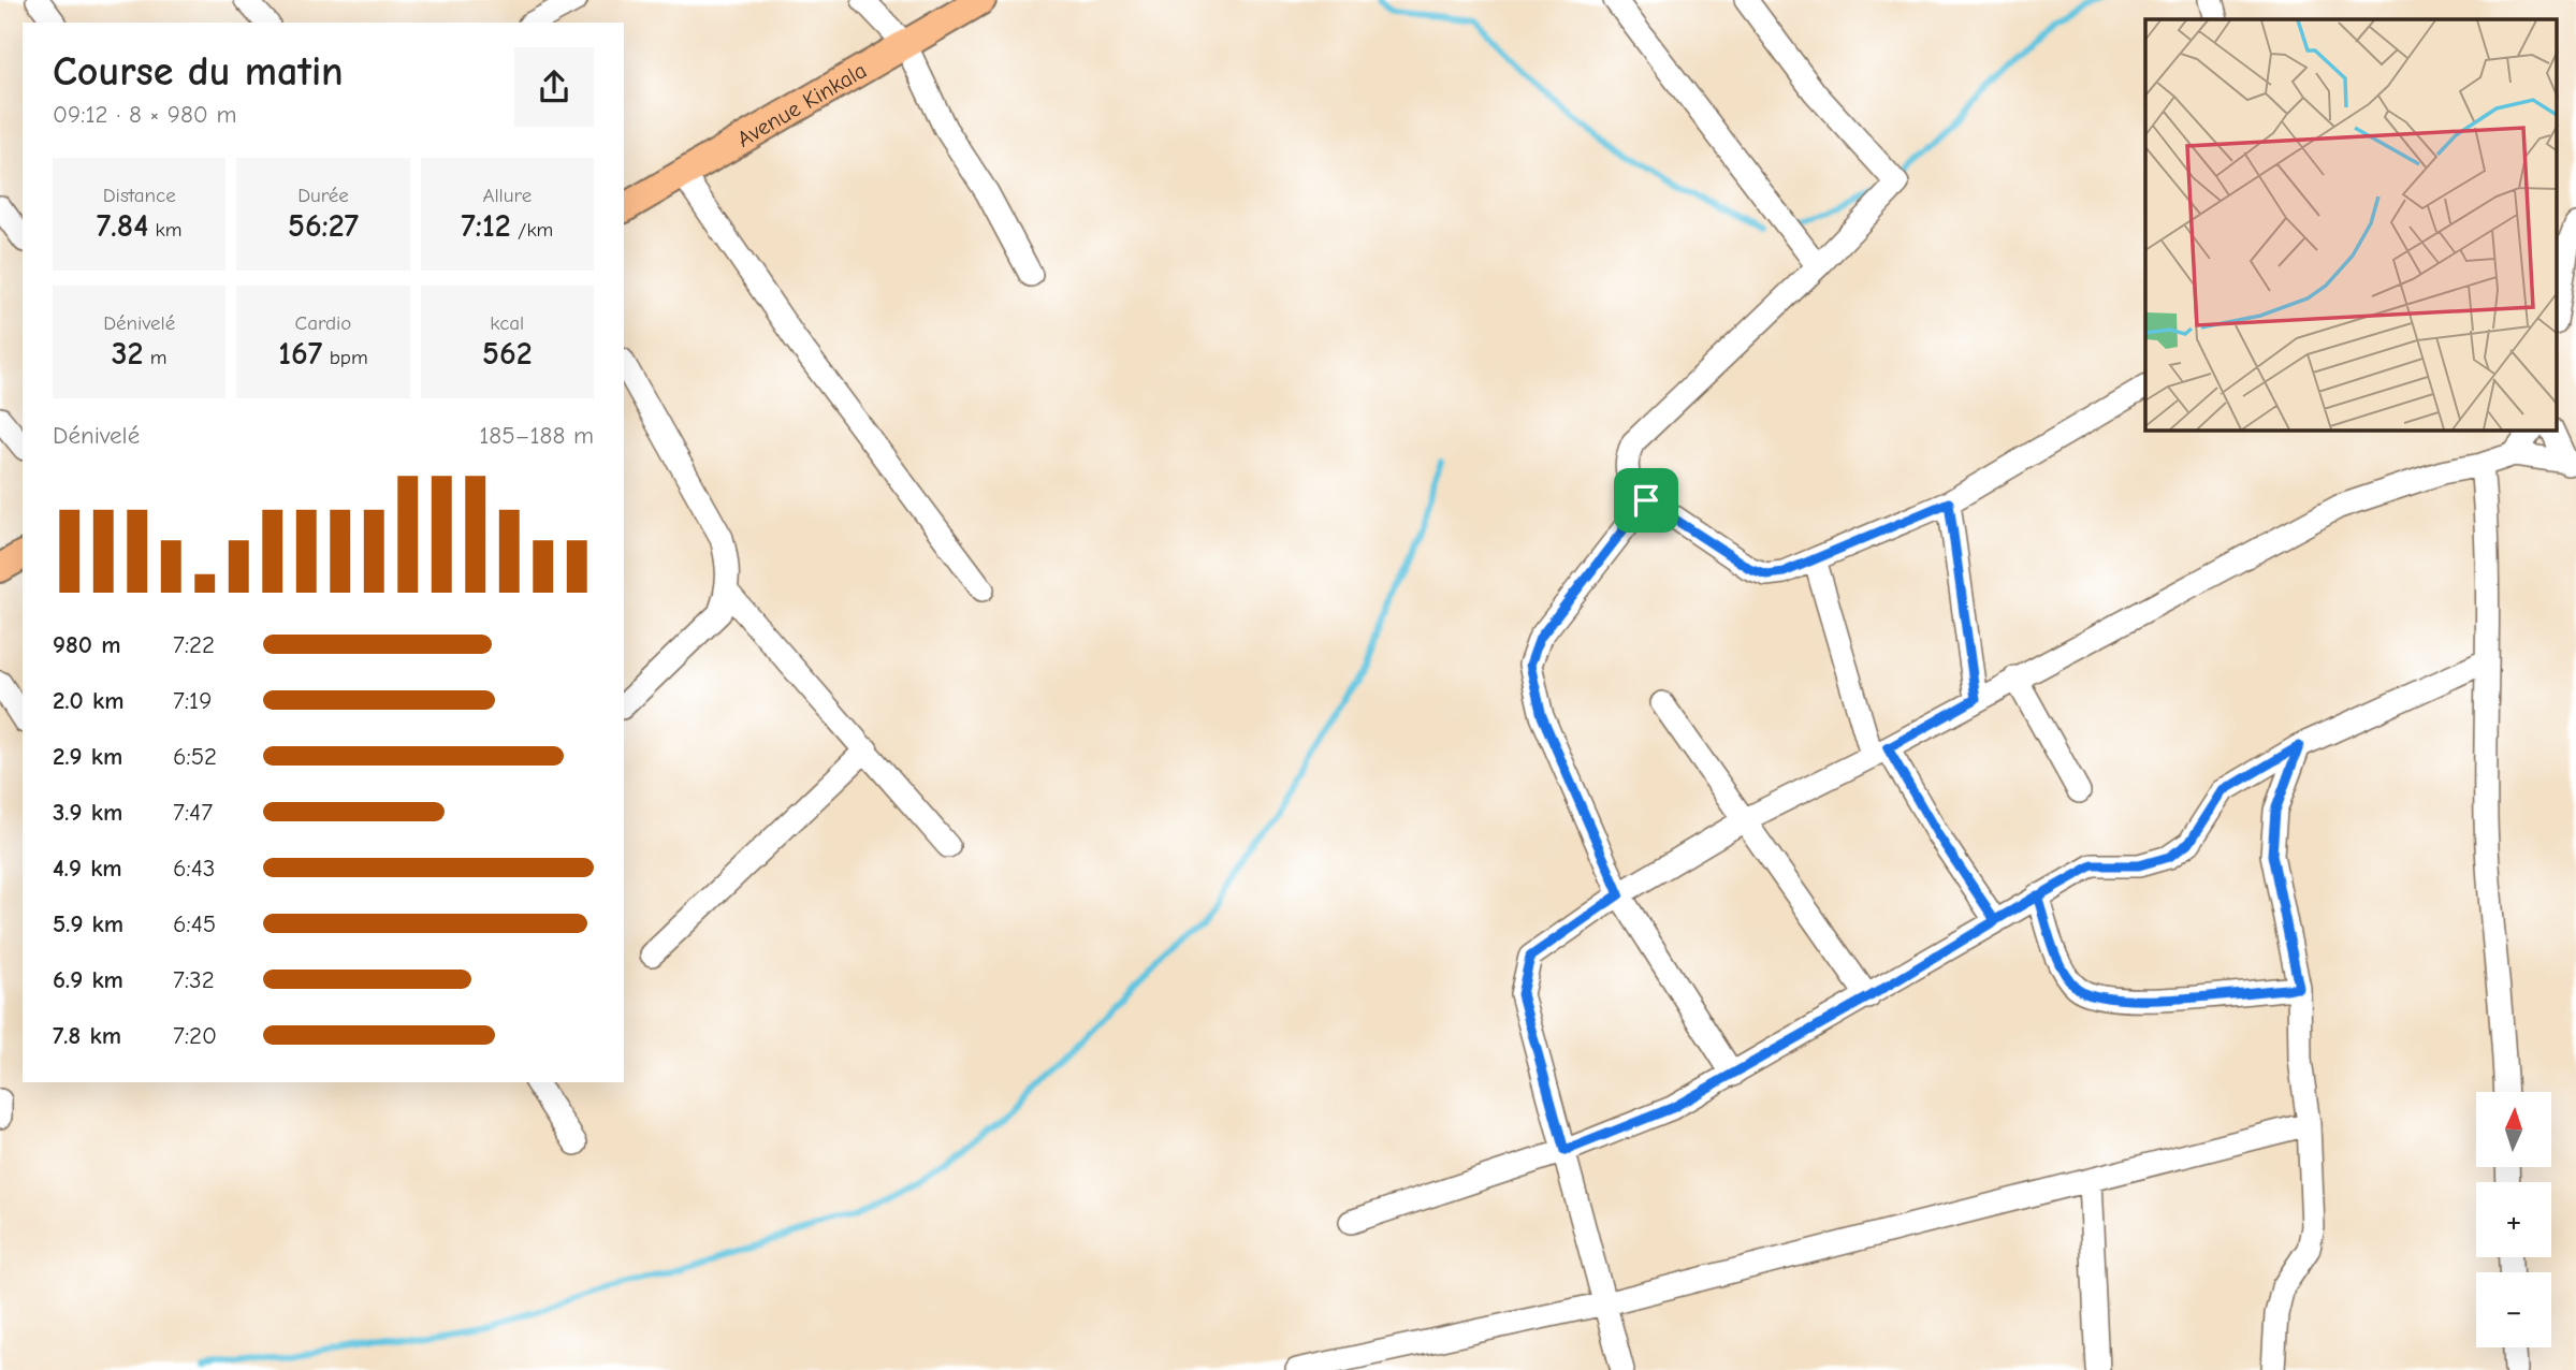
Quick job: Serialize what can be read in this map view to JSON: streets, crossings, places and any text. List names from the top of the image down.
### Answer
{
  "streets": {
    "main road": ["Avenue Kinkala"]
  },
  "north": "top",
  "page": {
    "heading": ["Course du matin", "09:12 · 8 × 980 m"],
    "stats": [
      ["Distance", "7.84 km"],
      ["Durée", "56:27"],
      ["Allure", "7:12 /km"],
      ["Dénivelé", "32 m"],
      ["Cardio", "167 bpm"],
      ["kcal", "562"]
    ],
    "chart": ["Dénivelé", "185–188 m"],
    "list": [
      {
        "name": "980 m",
        "note": "7:22"
      },
      {
        "name": "2.0 km",
        "note": "7:19"
      },
      {
        "name": "2.9 km",
        "note": "6:52"
      },
      {
        "name": "3.9 km",
        "note": "7:47"
      },
      {
        "name": "4.9 km",
        "note": "6:43"
      },
      {
        "name": "5.9 km",
        "note": "6:45"
      },
      {
        "name": "6.9 km",
        "note": "7:32"
      },
      {
        "name": "7.8 km",
        "note": "7:20"
      }
    ],
    "map_buttons": ["+", "−"]
  }
}
